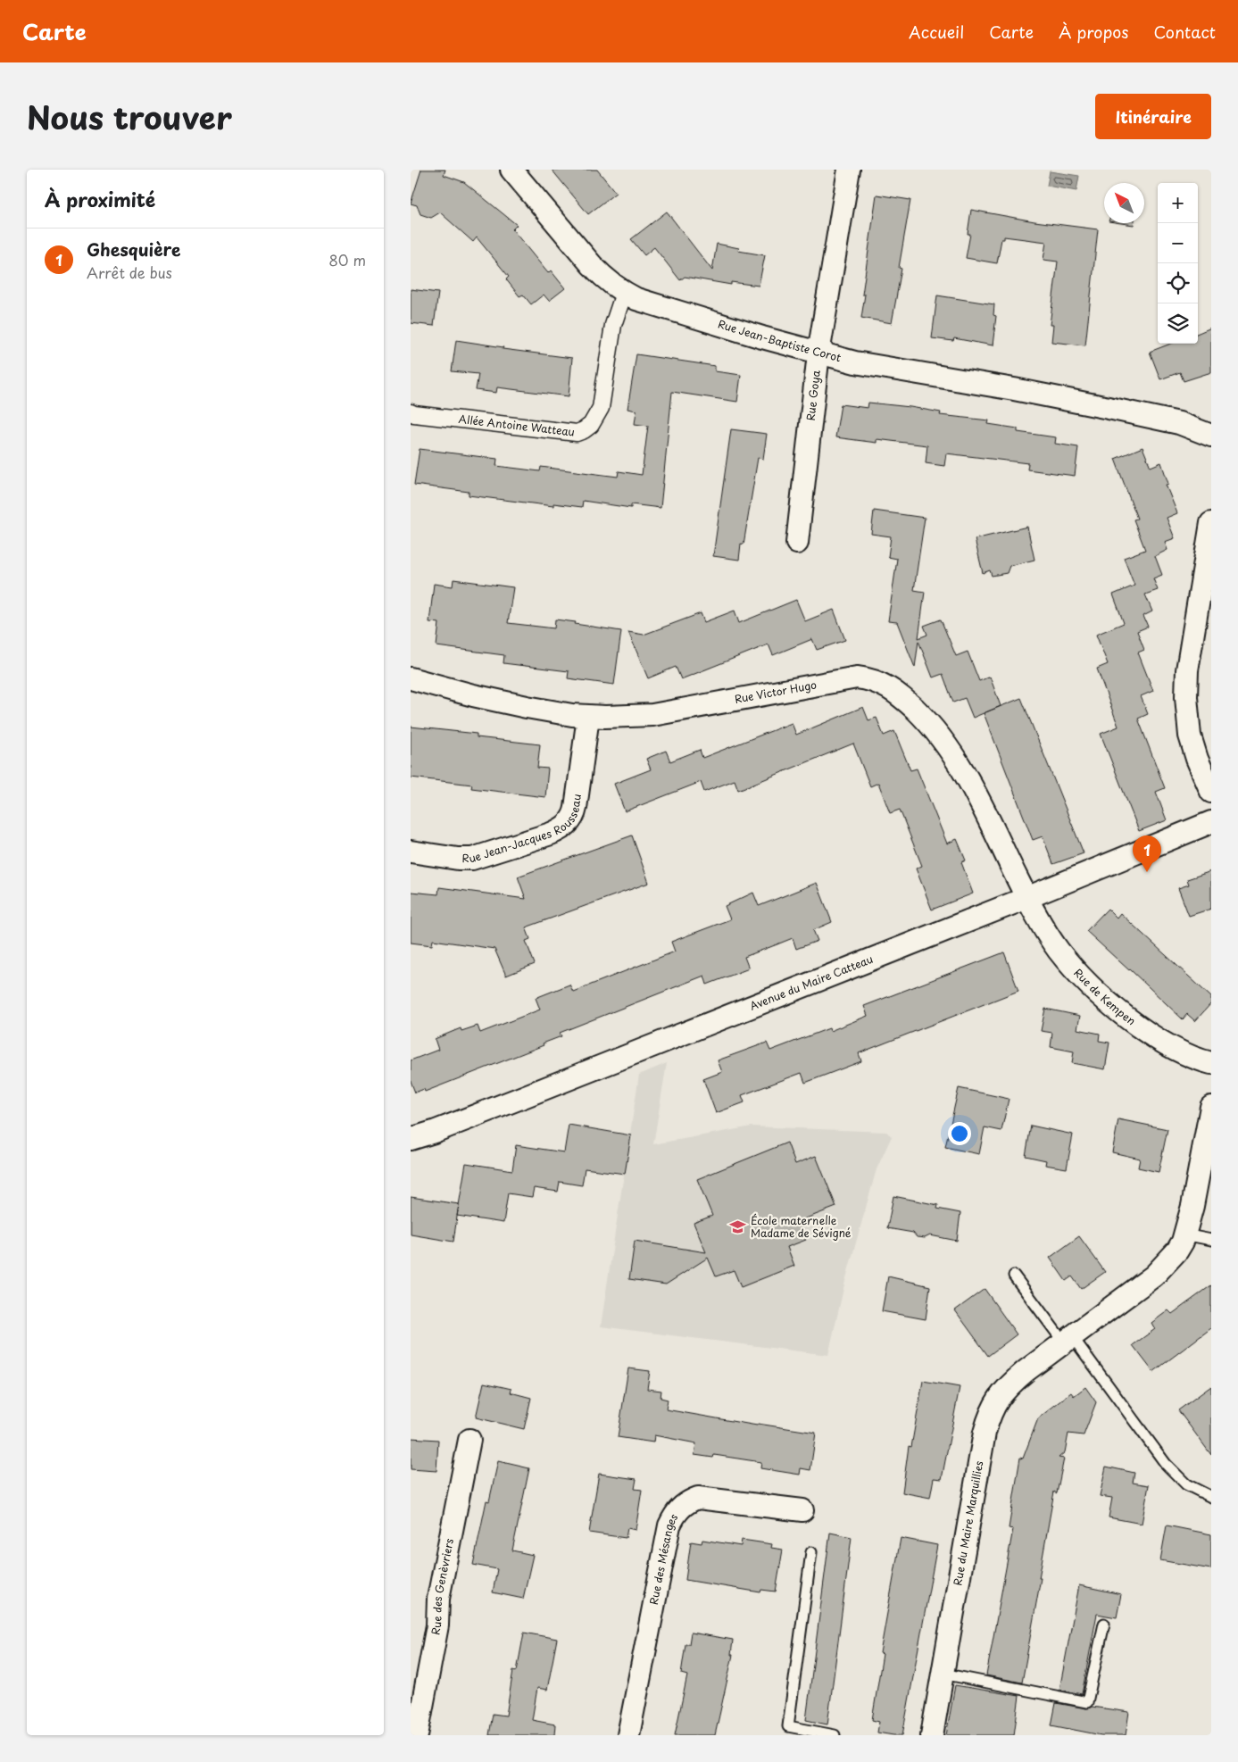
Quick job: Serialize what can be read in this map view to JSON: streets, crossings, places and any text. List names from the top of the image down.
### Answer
{
  "streets": {
    "street": [
      "Rue Jean-Baptiste Corot",
      "Rue Goya",
      "Allée Antoine Watteau",
      "Rue Victor Hugo",
      "Rue Jean-Jacques Rousseau",
      "Avenue du Maire Catteau",
      "Rue de Kempen",
      "Rue du Maire Marquillies",
      "Rue des Mésanges",
      "Rue des Genèvriers"
    ]
  },
  "crossings": [
    ["Rue Jean-Baptiste Corot", "Rue Goya"],
    ["Rue Jean-Baptiste Corot", "Allée Antoine Watteau"],
    ["Rue Victor Hugo", "Rue Jean-Jacques Rousseau"],
    ["Rue Victor Hugo", "Avenue du Maire Catteau"],
    ["Rue Victor Hugo", "Rue de Kempen"],
    ["Avenue du Maire Catteau", "Rue de Kempen"]
  ],
  "places": {
    "school or university": ["École maternelle Madame de Sévigné"]
  },
  "north": "top left",
  "page": {
    "header": "Carte",
    "nav": [
      "Accueil",
      "Carte",
      "À propos",
      "Contact"
    ],
    "title": "Nous trouver",
    "buttons": "Itinéraire",
    "heading": "À proximité",
    "map_buttons": ["+", "−"],
    "list": [
      {
        "mark": "1",
        "name": "Ghesquière",
        "note": "Arrêt de bus",
        "value": "80 m"
      }
    ],
    "pins": "1"
  }
}
